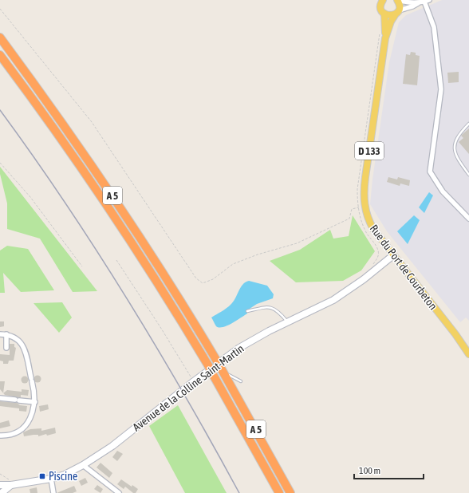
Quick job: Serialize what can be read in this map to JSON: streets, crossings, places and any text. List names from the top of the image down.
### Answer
{
  "streets": {
    "highway": ["A 5"],
    "main road": ["D 133", "Rue du Port de Courbeton"],
    "street": ["Avenue de la Colline Saint-Martin"]
  },
  "crossings": [
    ["Rue du Port de Courbeton", "Avenue de la Colline Saint-Martin"]
  ],
  "places": {
    "transit": ["Piscine"]
  },
  "scale_bar": "100 m"
}
